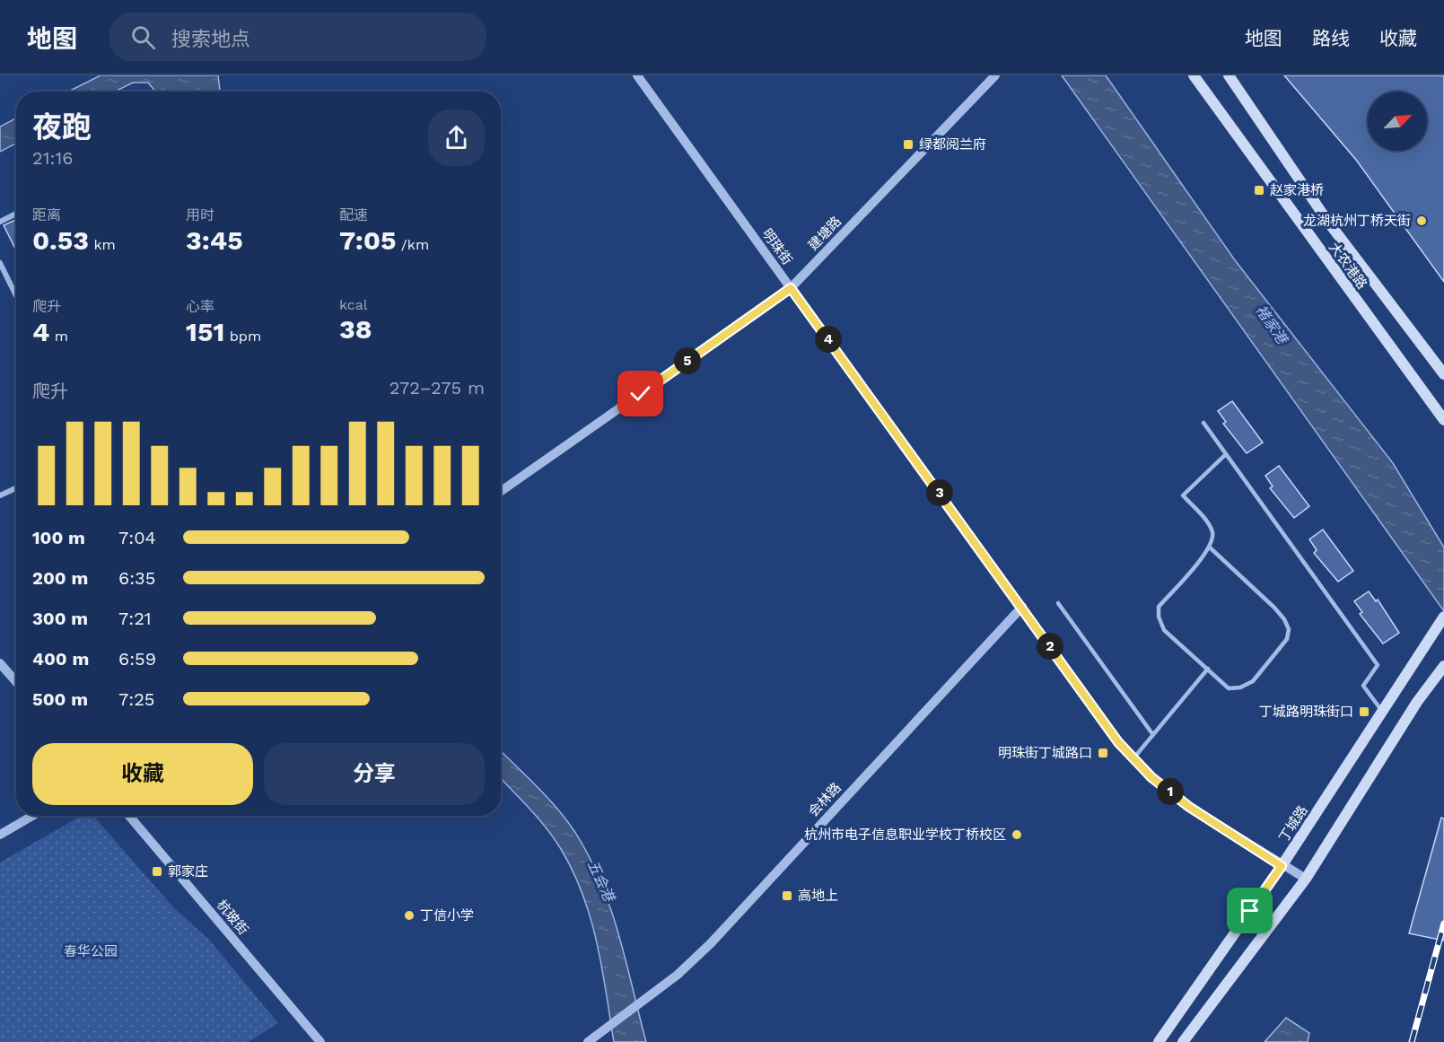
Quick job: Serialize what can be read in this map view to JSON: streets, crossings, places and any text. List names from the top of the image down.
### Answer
{
  "streets": {
    "main road": ["大农港路", "丁城路"],
    "street": [
      "建塘路",
      "明珠街",
      "会林路",
      "杭玻街"
    ]
  },
  "crossings": [
    ["建塘路", "明珠街"],
    ["明珠街", "会林路"],
    ["明珠街", "丁城路"]
  ],
  "water": ["褚家港", "五会港"],
  "parks": ["春华公园"],
  "places": {
    "transit": [
      "绿都阅兰府",
      "赵家港桥",
      "丁城路明珠街口",
      "明珠街丁城路口",
      "郭家庄",
      "高地上"
    ],
    "other": ["龙湖杭州丁桥天街", "杭州市电子信息职业学校丁桥校区", "丁信小学"]
  },
  "north": "top right",
  "page": {
    "header": "地图",
    "search": "搜索地点",
    "nav": ["地图", "路线", "收藏"],
    "heading": ["夜跑", "21:16"],
    "stats": [
      ["距离", "0.53 km"],
      ["用时", "3:45"],
      ["配速", "7:05 /km"],
      ["爬升", "4 m"],
      ["心率", "151 bpm"],
      ["kcal", "38"]
    ],
    "pins": [
      "4",
      "5",
      "3",
      "2",
      "1"
    ],
    "chart": ["爬升", "272–275 m"],
    "list": [
      {
        "name": "100 m",
        "note": "7:04"
      },
      {
        "name": "200 m",
        "note": "6:35"
      },
      {
        "name": "300 m",
        "note": "7:21"
      },
      {
        "name": "400 m",
        "note": "6:59"
      },
      {
        "name": "500 m",
        "note": "7:25"
      }
    ],
    "buttons": ["收藏", "分享"]
  }
}
